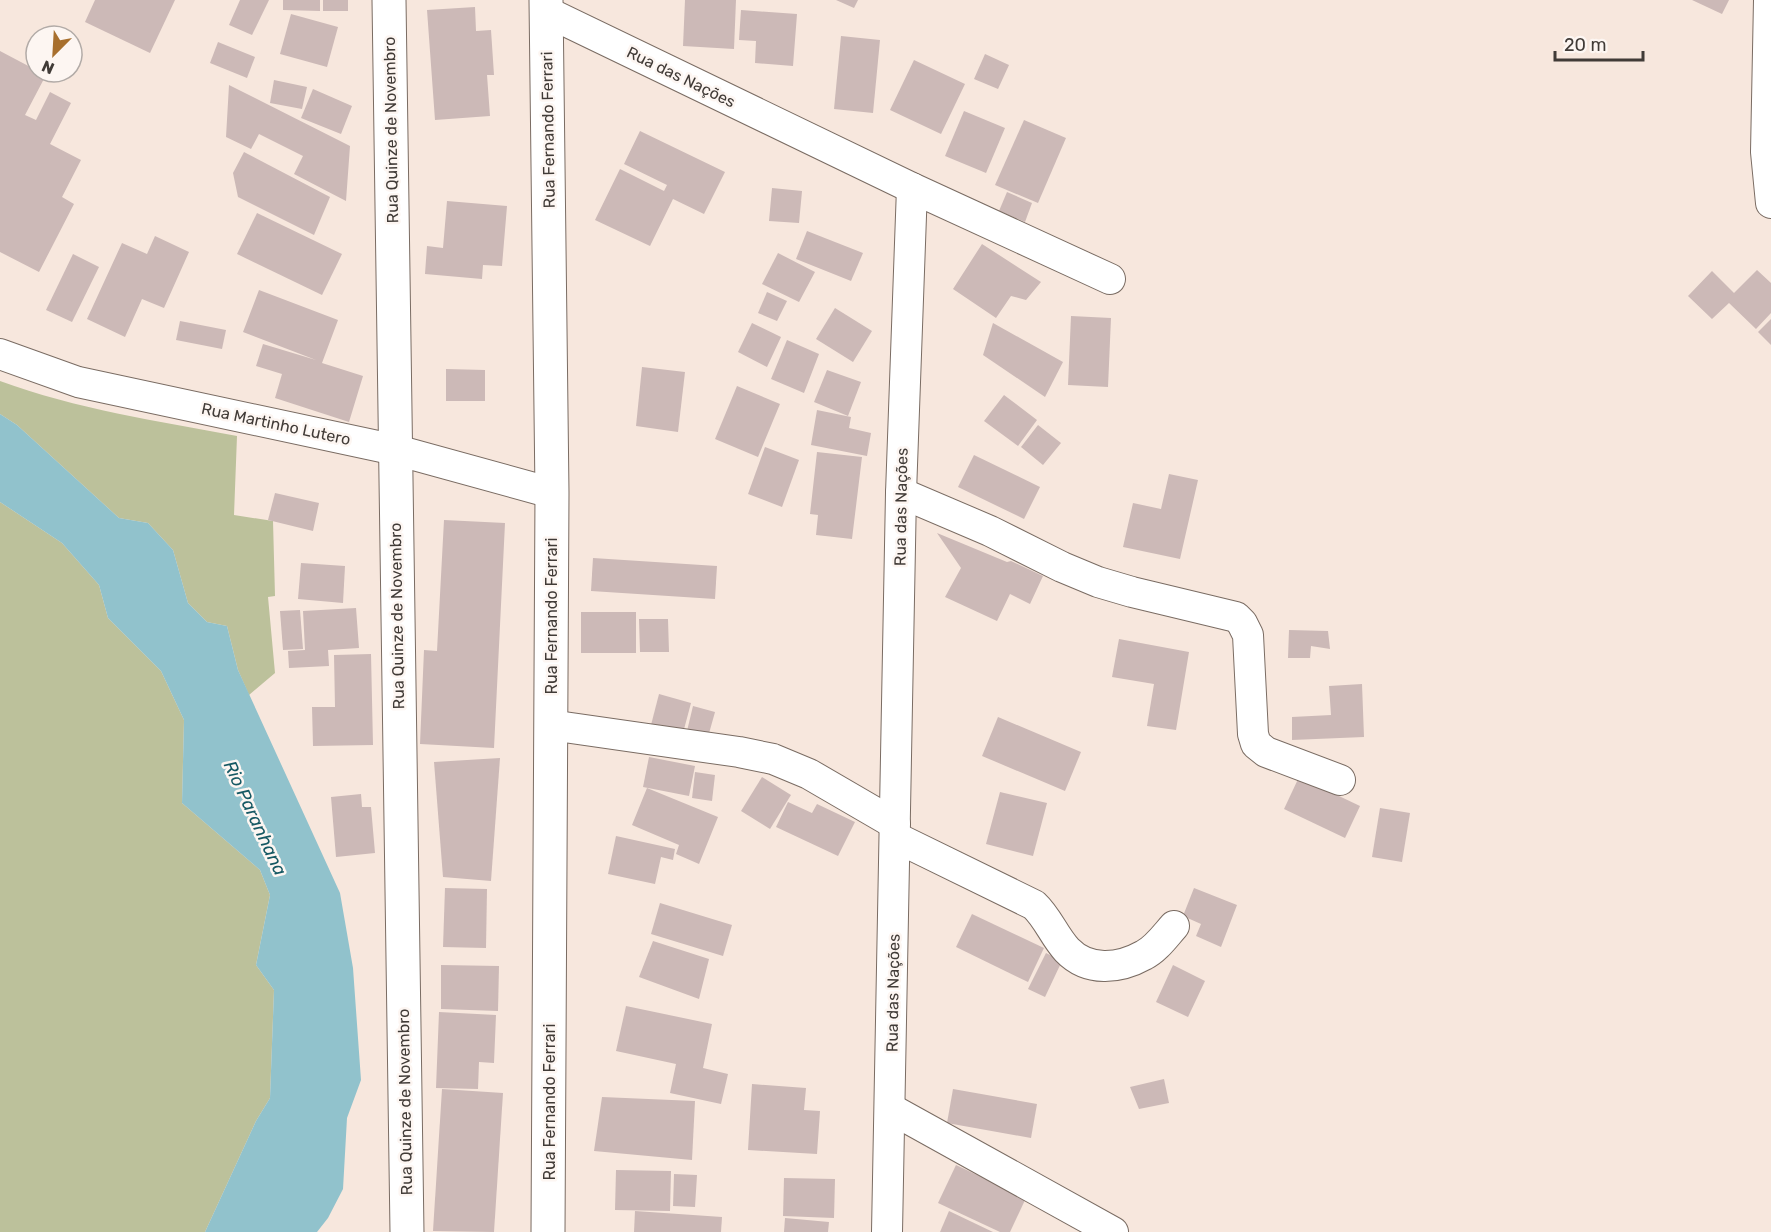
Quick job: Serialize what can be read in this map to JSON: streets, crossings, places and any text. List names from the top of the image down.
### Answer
{
  "streets": {
    "main road": ["Rua Quinze de Novembro", "Rua Fernando Ferrari"],
    "street": ["Rua das Nações", "Rua Martinho Lutero"]
  },
  "crossings": [
    ["Rua das Nações", "Rua Fernando Ferrari"],
    ["Rua Quinze de Novembro", "Rua Martinho Lutero"],
    ["Rua Fernando Ferrari", "Rua Martinho Lutero"]
  ],
  "water": ["Rio Paranhana"],
  "scale_bar": "20 m",
  "north": "bottom left"
}
